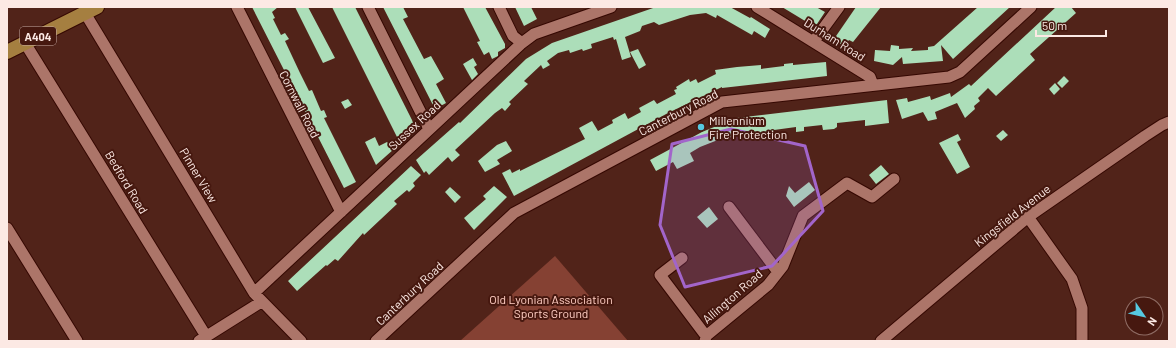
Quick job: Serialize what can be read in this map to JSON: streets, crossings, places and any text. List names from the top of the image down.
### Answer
{
  "streets": {
    "main road": ["A404"],
    "street": [
      "Durham Road",
      "Cornwall Road",
      "Canterbury Road",
      "Sussex Road",
      "Pinner View",
      "Bedford Road",
      "Kingsfield Avenue",
      "Allington Road"
    ]
  },
  "crossings": [
    ["A404", "Pinner View"],
    ["A404", "Bedford Road"],
    ["Durham Road", "Canterbury Road"],
    ["Cornwall Road", "Sussex Road"],
    ["Sussex Road", "Pinner View"]
  ],
  "parks": ["Old Lyonian Association Sports Ground"],
  "places": ["Millennium Fire Protection"],
  "scale_bar": "50 m",
  "north": "bottom right"
}
